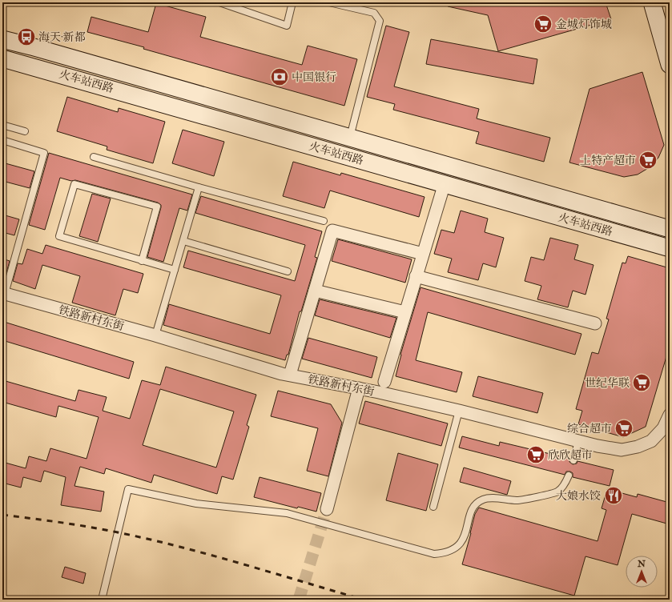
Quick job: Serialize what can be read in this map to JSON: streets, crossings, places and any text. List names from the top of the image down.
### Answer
{
  "streets": {
    "main road": ["火车站西路"],
    "street": ["铁路新村东街"]
  },
  "places": {
    "supermarket": [
      "金城灯饰城",
      "土特产超市",
      "世纪华联",
      "综合超市",
      "欣欣超市"
    ],
    "bus stop": ["海天·新都"],
    "bank": ["中国银行"],
    "restaurant": ["大娘水饺"]
  },
  "north": "top"
}
